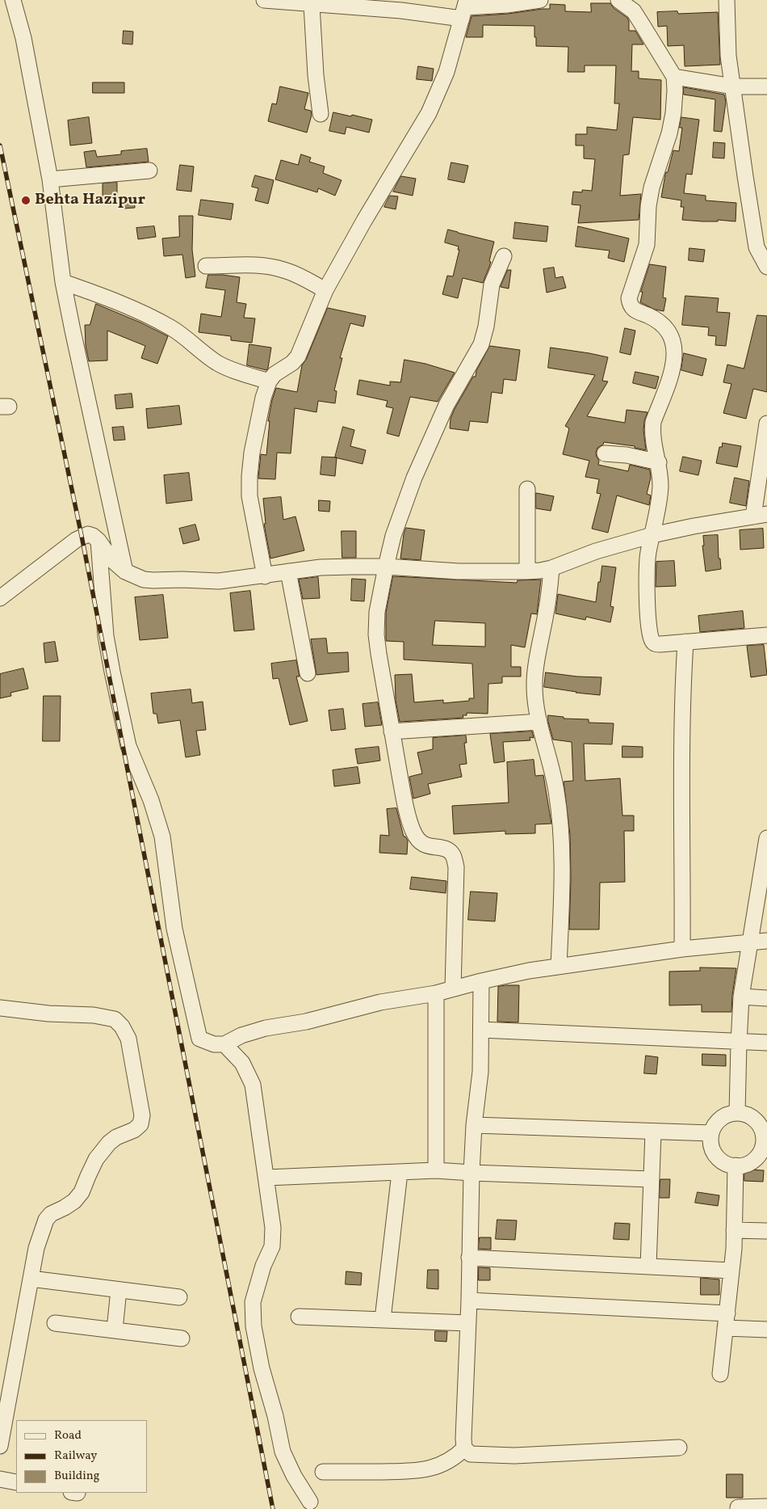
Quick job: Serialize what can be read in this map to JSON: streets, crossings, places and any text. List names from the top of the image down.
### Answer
{
  "places": ["Behta Hazipur"],
  "legend": ["Road", "Railway", "Building"]
}
